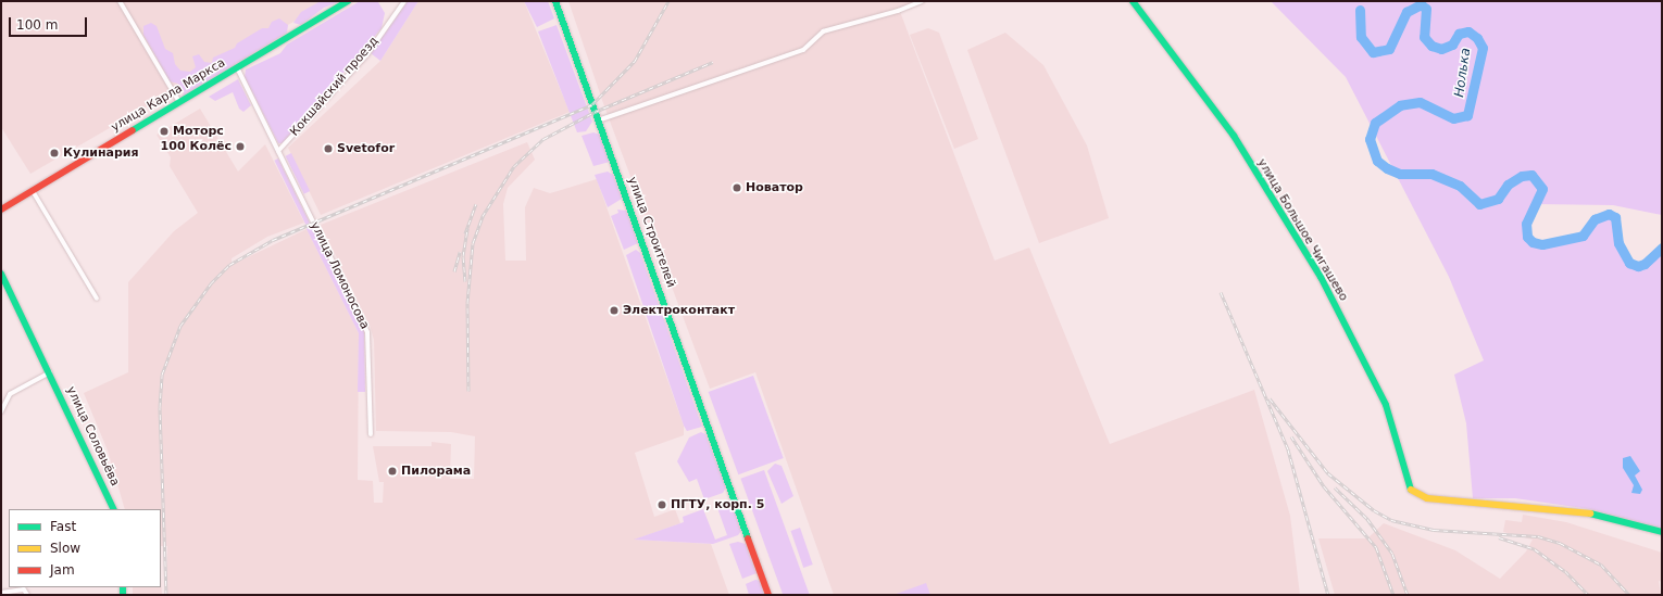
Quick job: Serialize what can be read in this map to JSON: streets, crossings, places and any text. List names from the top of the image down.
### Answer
{
  "streets": {
    "street": [
      "Кокшайский проезд",
      "улица Карла Маркса",
      "улица Большое Чигашево",
      "улица Строителей",
      "улица Ломоносова",
      "улица Соловьёва"
    ]
  },
  "crossings": [
    ["Кокшайский проезд", "улица Ломоносова"],
    ["улица Карла Маркса", "улица Ломоносова"]
  ],
  "water": ["Нолька"],
  "places": [
    "Моторс",
    "100 Колёс",
    "Svetofor",
    "Кулинария",
    "Новатор",
    "Электроконтакт",
    "Пилорама",
    "ПГТУ, корп. 5"
  ],
  "legend": ["Fast", "Slow", "Jam"],
  "scale_bar": "100 m"
}
